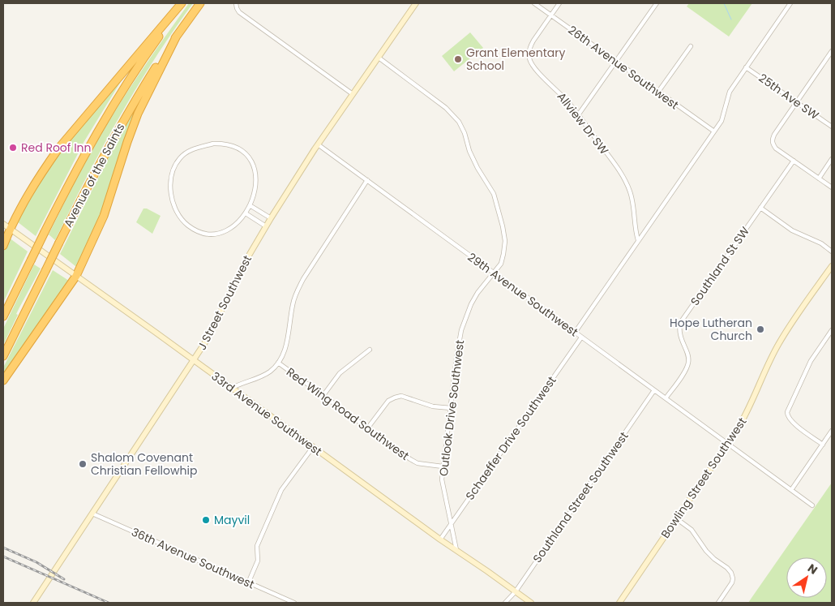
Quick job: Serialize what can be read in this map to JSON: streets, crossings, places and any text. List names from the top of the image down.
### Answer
{
  "streets": {
    "highway": ["Avenue of the Saints"],
    "street": [
      "26th Avenue Southwest",
      "25th Ave SW",
      "Allview Dr SW",
      "Southland St SW",
      "29th Avenue Southwest",
      "J Street Southwest",
      "Outlook Drive Southwest",
      "33rd Avenue Southwest",
      "Red Wing Road Southwest",
      "Schaeffer Drive Southwest",
      "Bowling Street Southwest",
      "Southland Street Southwest",
      "36th Avenue Southwest"
    ]
  },
  "crossings": [
    ["26th Avenue Southwest", "Allview Dr SW"],
    ["Southland St SW", "29th Avenue Southwest"],
    ["29th Avenue Southwest", "J Street Southwest"],
    ["29th Avenue Southwest", "Outlook Drive Southwest"],
    ["29th Avenue Southwest", "Schaeffer Drive Southwest"],
    ["29th Avenue Southwest", "Bowling Street Southwest"],
    ["29th Avenue Southwest", "Southland Street Southwest"],
    ["J Street Southwest", "Outlook Drive Southwest"],
    ["J Street Southwest", "33rd Avenue Southwest"],
    ["J Street Southwest", "36th Avenue Southwest"],
    ["Outlook Drive Southwest", "33rd Avenue Southwest"],
    ["Outlook Drive Southwest", "Red Wing Road Southwest"],
    ["Outlook Drive Southwest", "Schaeffer Drive Southwest"],
    ["33rd Avenue Southwest", "Schaeffer Drive Southwest"],
    ["33rd Avenue Southwest", "Southland Street Southwest"]
  ],
  "places": [
    "Grant Elementary School",
    "Red Roof Inn",
    "Hope Lutheran Church",
    "Shalom Covenant Christian Fellowhip",
    "Mayvil"
  ],
  "north": "top right"
}
